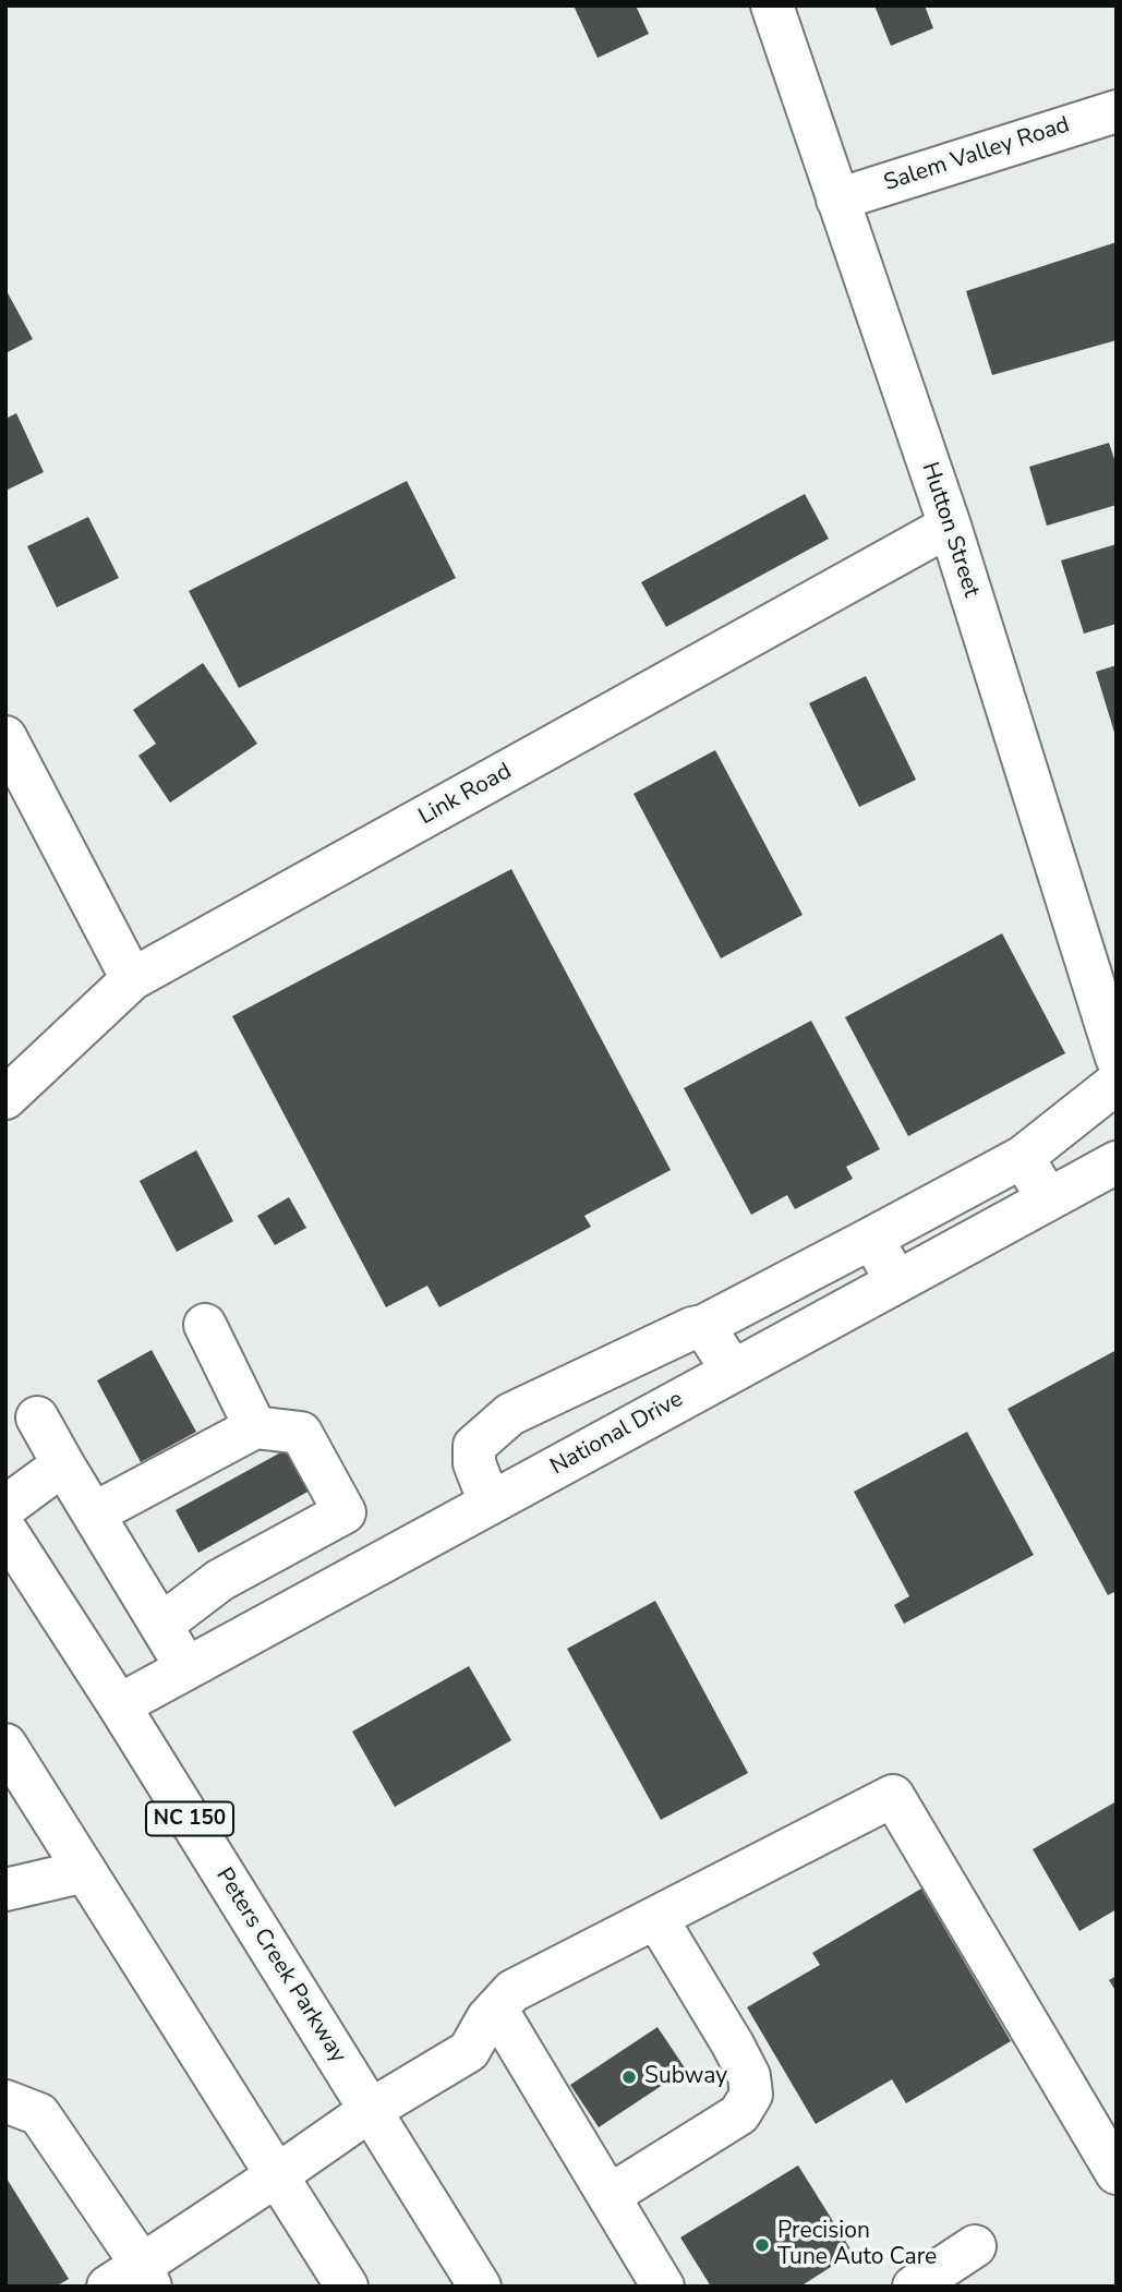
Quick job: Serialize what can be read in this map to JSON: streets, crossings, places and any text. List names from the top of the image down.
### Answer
{
  "streets": {
    "street": [
      "Salem Valley Road",
      "Hutton Street",
      "Link Road",
      "National Drive",
      "NC 150",
      "Peters Creek Parkway"
    ]
  },
  "crossings": [
    ["Salem Valley Road", "Hutton Street"],
    ["Hutton Street", "Link Road"],
    ["National Drive", "Peters Creek Parkway"]
  ],
  "places": ["Subway", "Precision Tune Auto Care"]
}
